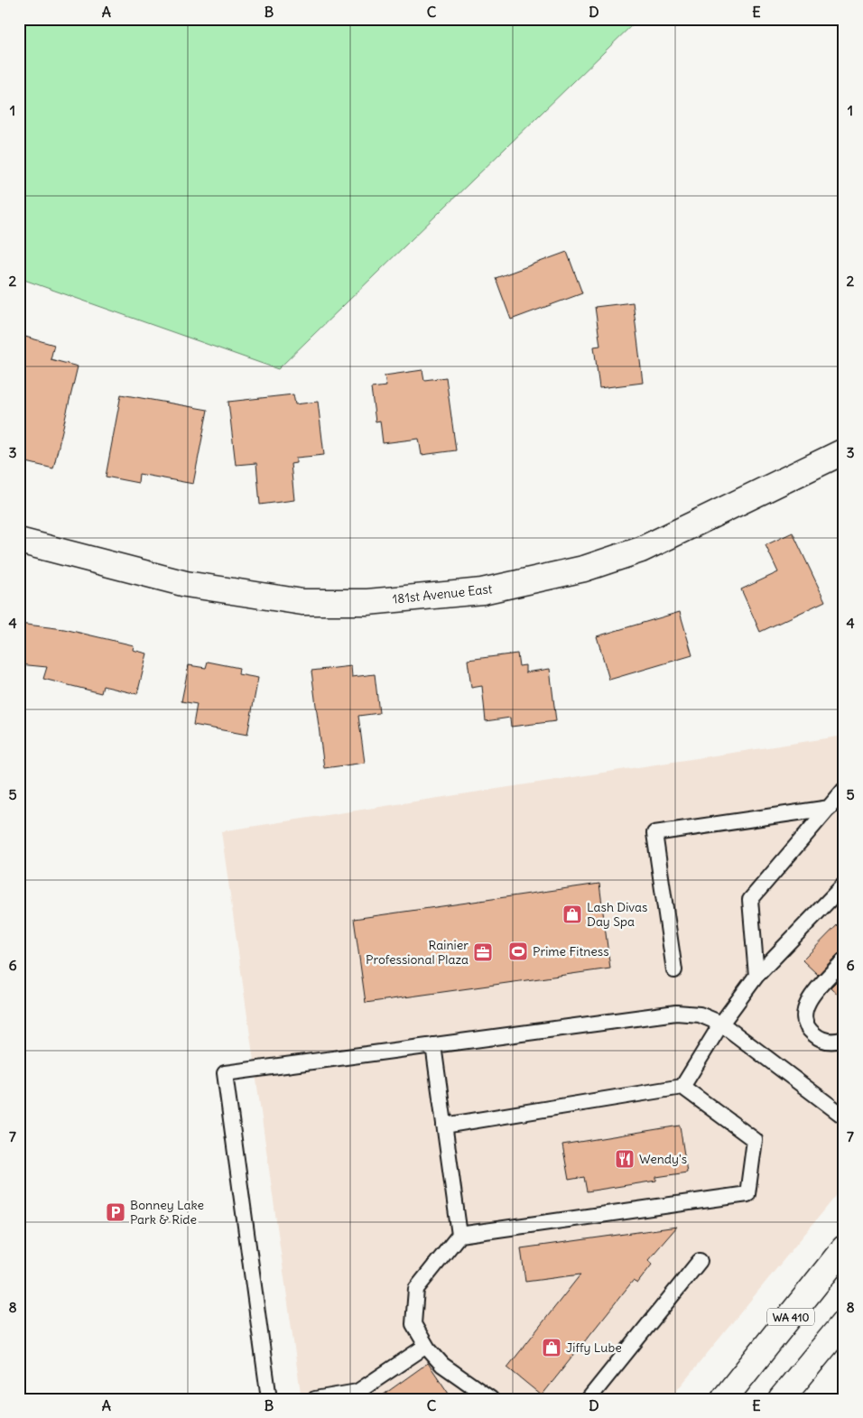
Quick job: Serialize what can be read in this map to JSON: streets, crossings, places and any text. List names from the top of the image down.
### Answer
{
  "streets": {
    "main road": ["181st Avenue East", "WA 410"]
  },
  "places": {
    "shop": ["Lash Divas Day Spa", "Jiffy Lube"],
    "sports": ["Prime Fitness"],
    "office": ["Rainier Professional Plaza"],
    "restaurant": ["Wendy's"],
    "parking": ["Bonney Lake Park & Ride"]
  },
  "grid": {
    "columns": [
      "A",
      "B",
      "C",
      "D",
      "E"
    ],
    "rows": [
      "1",
      "2",
      "3",
      "4",
      "5",
      "6",
      "7",
      "8"
    ]
  }
}
